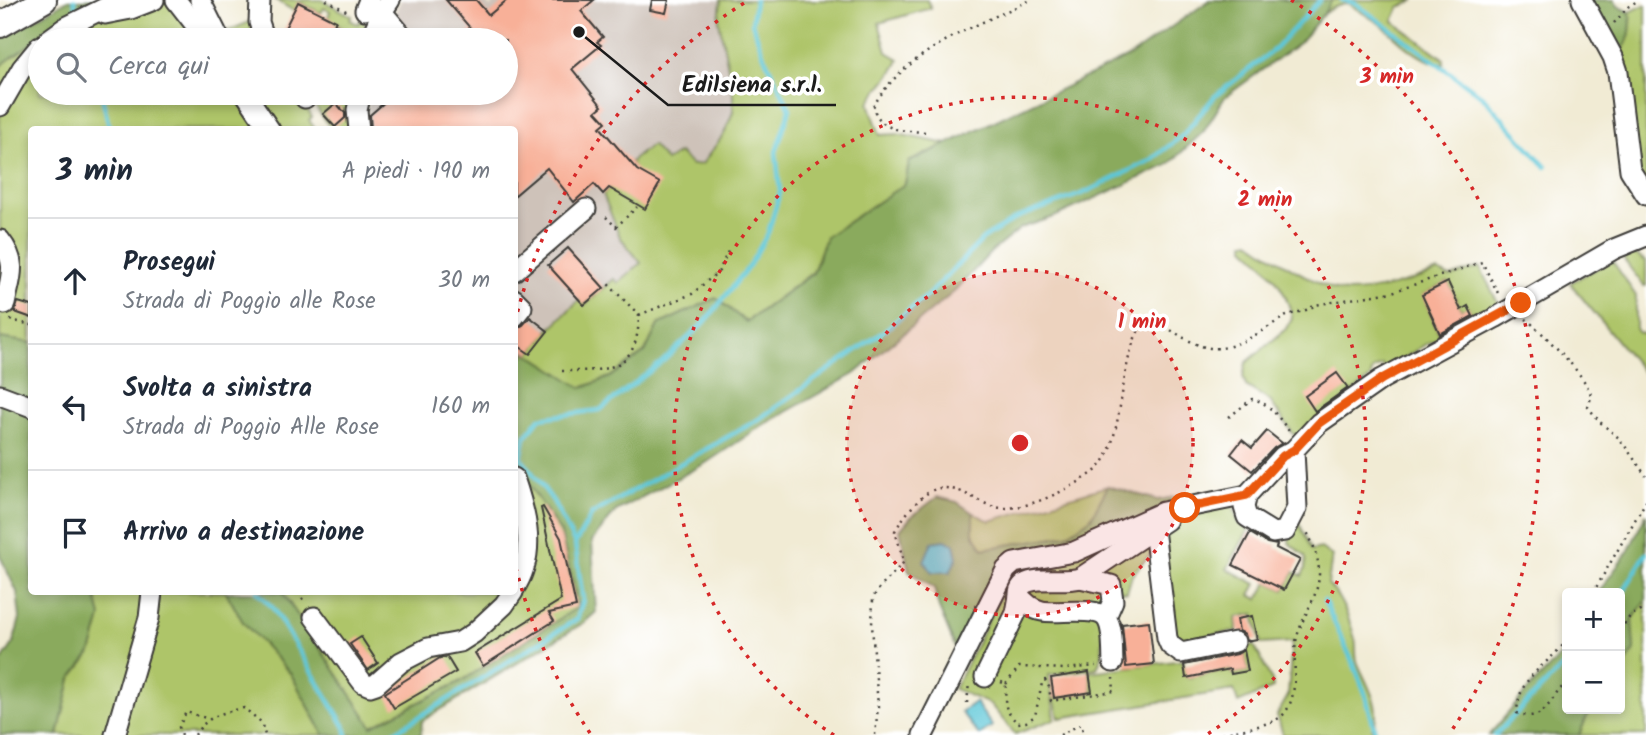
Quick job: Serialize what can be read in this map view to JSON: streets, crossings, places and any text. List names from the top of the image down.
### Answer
{
  "places": ["Edilsiena s.r.l."],
  "page": {
    "search": "Cerca qui",
    "heading": ["3 min", "A piedi · 190 m"],
    "list": [
      ["Prosegui", "Strada di Poggio alle Rose", "30 m"],
      ["Svolta a sinistra", "Strada di Poggio Alle Rose", "160 m"],
      "Arrivo a destinazione"
    ],
    "map_buttons": ["+", "−"]
  },
  "rings": ["3 min", "2 min", "1 min"]
}
